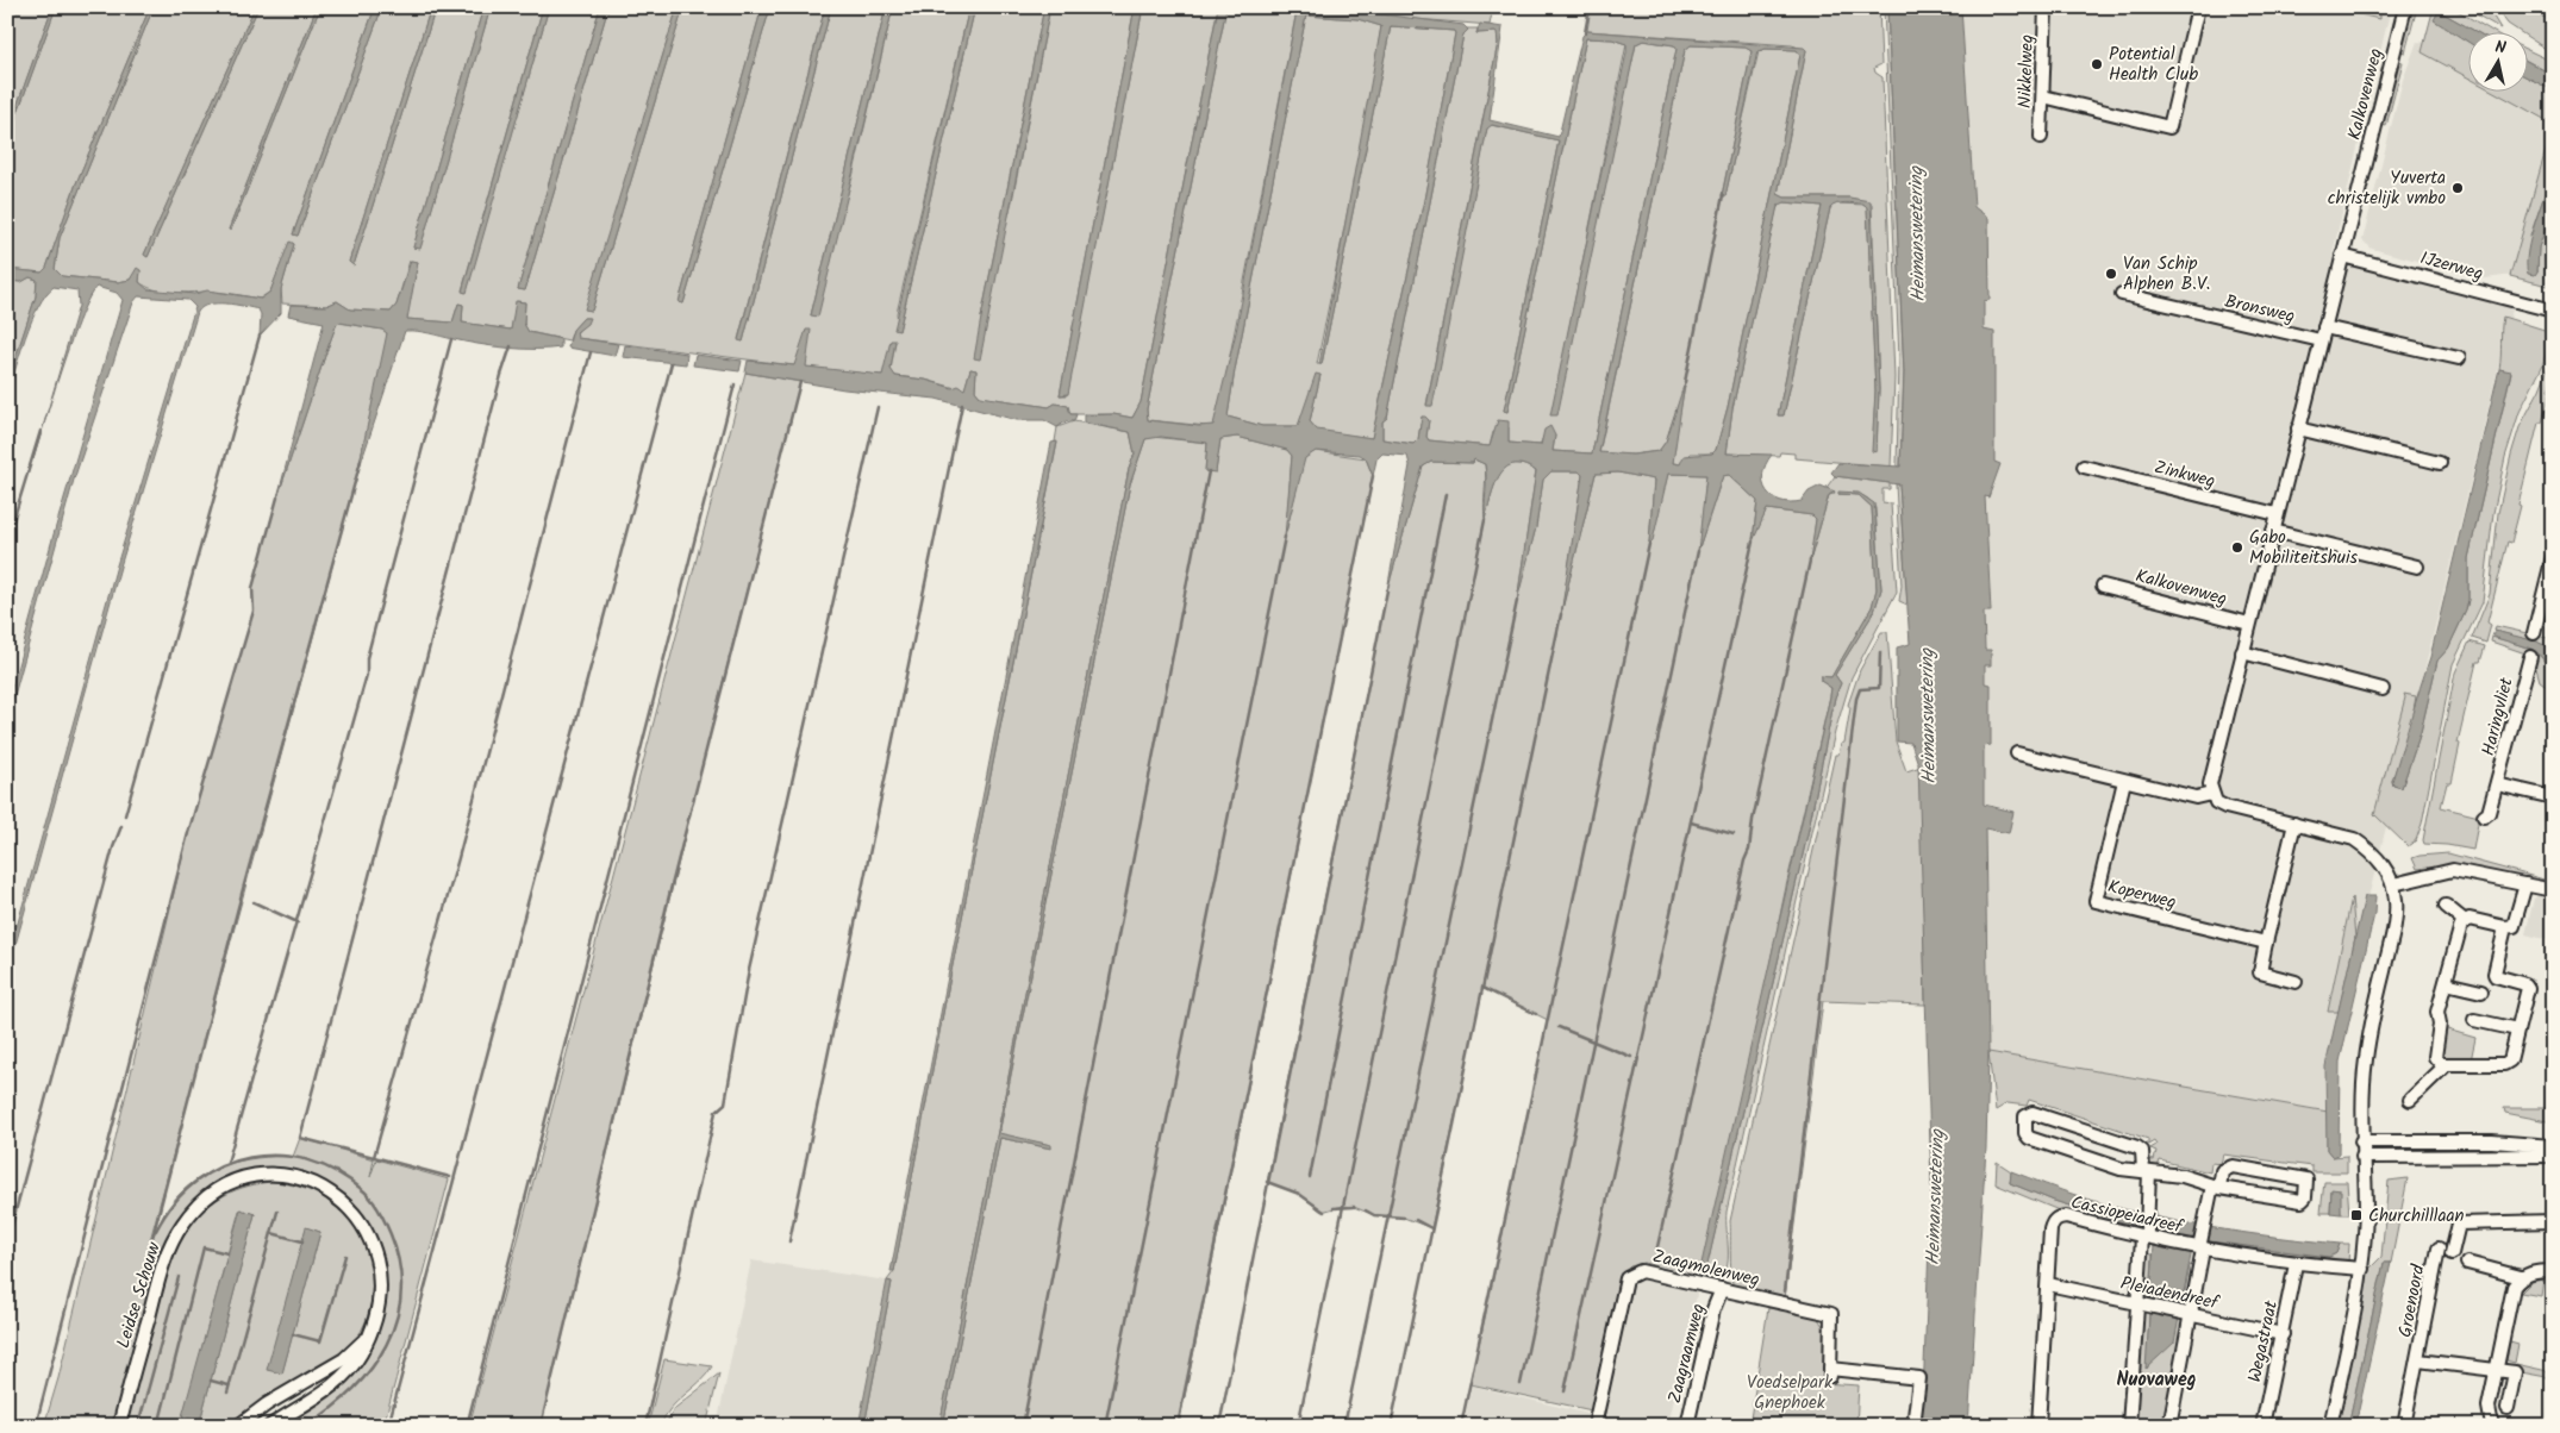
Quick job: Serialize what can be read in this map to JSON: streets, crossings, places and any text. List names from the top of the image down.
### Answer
{
  "streets": {
    "street": [
      "Nikkelweg",
      "Kalkovenweg",
      "IJzerweg",
      "Bronsweg",
      "Zinkweg",
      "Haringvliet",
      "Koperweg",
      "Cassiopeiadreef",
      "Zaagmolenweg",
      "Pleiadendreef",
      "Leidse Schouw",
      "Groenoord",
      "Wegastraat",
      "Zaagraamweg"
    ]
  },
  "crossings": [
    ["Kalkovenweg", "IJzerweg"],
    ["Kalkovenweg", "Bronsweg"],
    ["Kalkovenweg", "Zinkweg"],
    ["Cassiopeiadreef", "Pleiadendreef"],
    ["Cassiopeiadreef", "Wegastraat"],
    ["Zaagmolenweg", "Zaagraamweg"],
    ["Pleiadendreef", "Wegastraat"]
  ],
  "districts": ["Nuovaweg"],
  "water": ["Heimanswetering"],
  "parks": ["Voedselpark Gnephoek"],
  "places": {
    "other": [
      "Potential Health Club",
      "Yuverta christelijk vmbo",
      "Van Schip Alphen B.V.",
      "Gabo Mobiliteitshuis"
    ],
    "transit": ["Churchilllaan"]
  },
  "north": "top"
}
